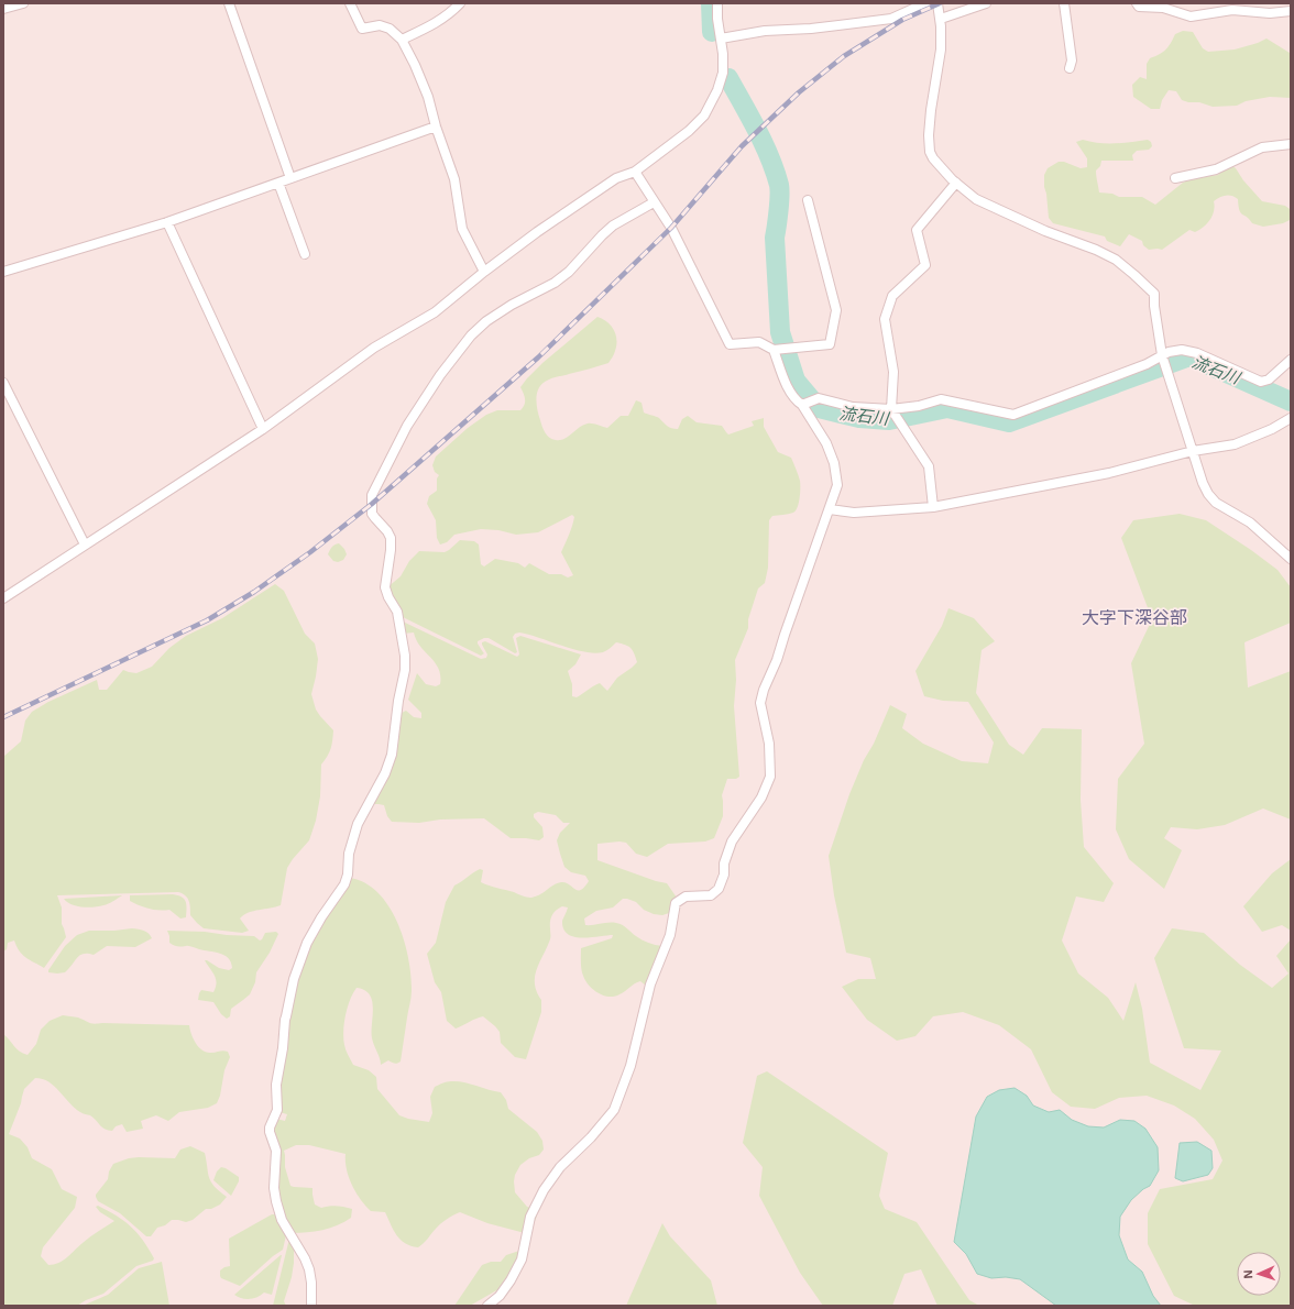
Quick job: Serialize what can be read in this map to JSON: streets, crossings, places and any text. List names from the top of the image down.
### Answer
{
  "districts": ["大字下深谷部"],
  "water": ["流石川"],
  "north": "left"
}
